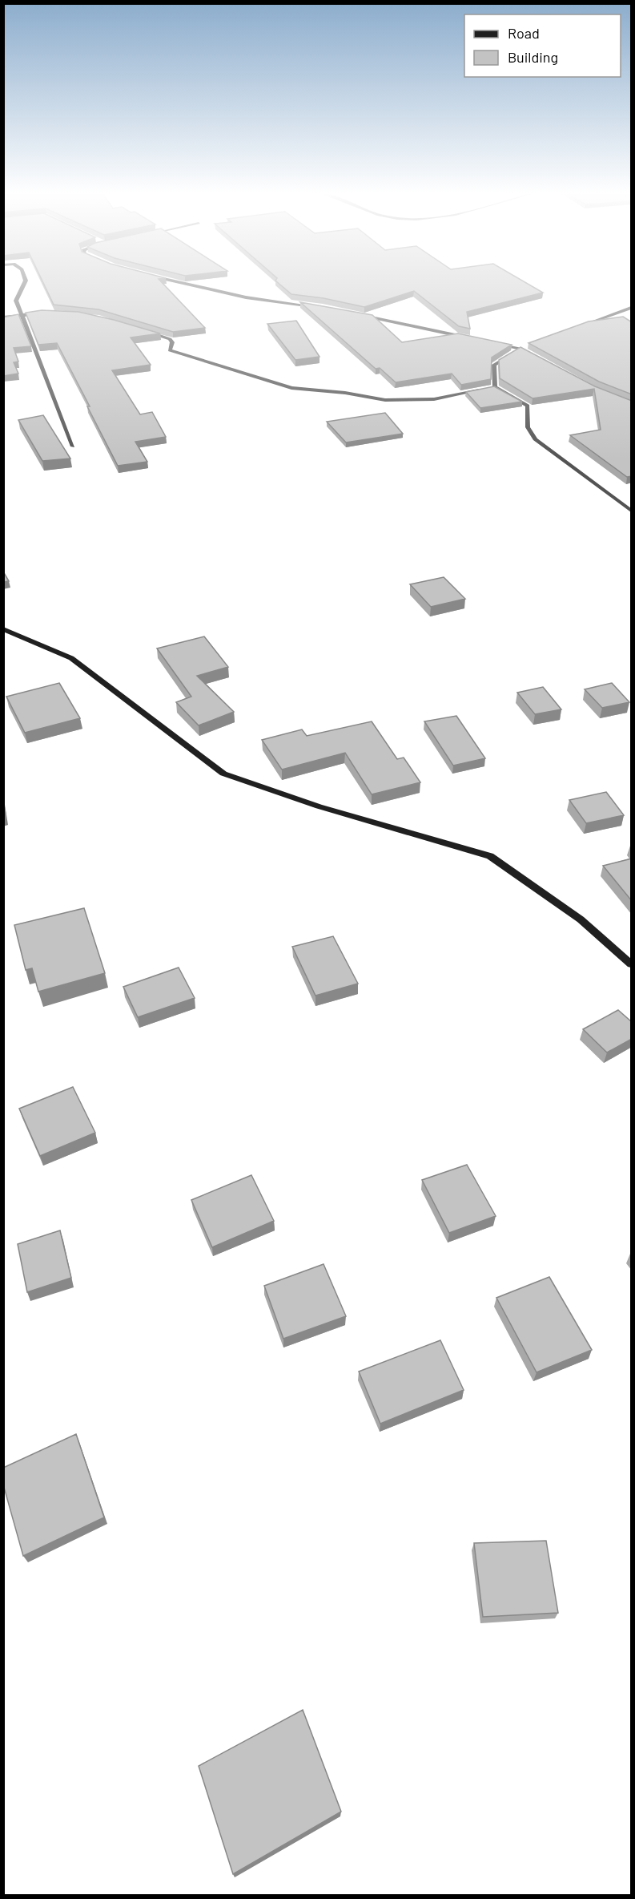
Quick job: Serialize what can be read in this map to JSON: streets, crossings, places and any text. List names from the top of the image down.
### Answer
{
  "legend": ["Road", "Building"]
}
